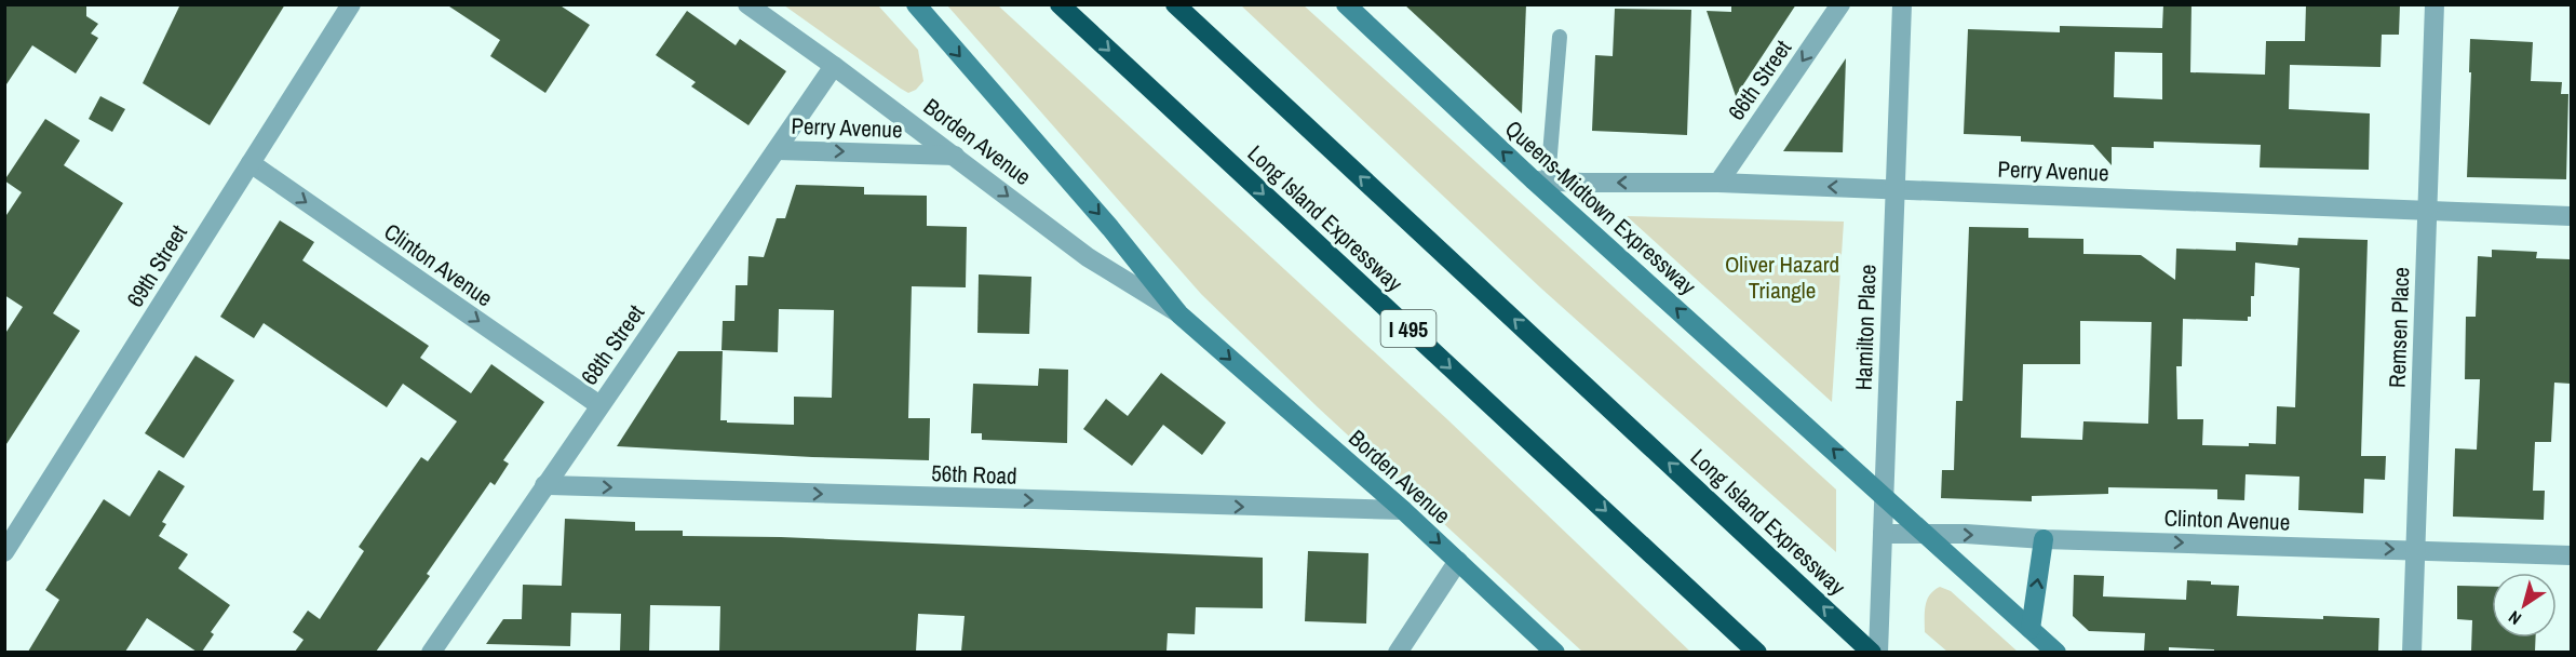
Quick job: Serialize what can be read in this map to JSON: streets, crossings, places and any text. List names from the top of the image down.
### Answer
{
  "streets": {
    "highway": ["Long Island Expressway", "I 495"],
    "main road": ["Borden Avenue", "Queens-Midtown Expressway"],
    "street": [
      "66th Street",
      "Perry Avenue",
      "Clinton Avenue",
      "69th Street",
      "Hamilton Place",
      "Remsen Place",
      "68th Street",
      "56th Road"
    ]
  },
  "crossings": [
    ["66th Street", "Perry Avenue"],
    ["Perry Avenue", "Borden Avenue"],
    ["Perry Avenue", "Queens-Midtown Expressway"],
    ["Perry Avenue", "Hamilton Place"],
    ["Perry Avenue", "Remsen Place"],
    ["Perry Avenue", "68th Street"],
    ["Borden Avenue", "68th Street"],
    ["Borden Avenue", "56th Road"],
    ["Queens-Midtown Expressway", "Clinton Avenue"],
    ["Queens-Midtown Expressway", "Hamilton Place"],
    ["Clinton Avenue", "69th Street"],
    ["Clinton Avenue", "Hamilton Place"],
    ["Clinton Avenue", "Remsen Place"],
    ["Clinton Avenue", "68th Street"],
    ["68th Street", "56th Road"]
  ],
  "one_way": [
    "66th Street",
    "Borden Avenue",
    "Queens-Midtown Expressway",
    "Clinton Avenue",
    "56th Road"
  ],
  "parks": ["Oliver Hazard Triangle"],
  "north": "bottom left"
}
